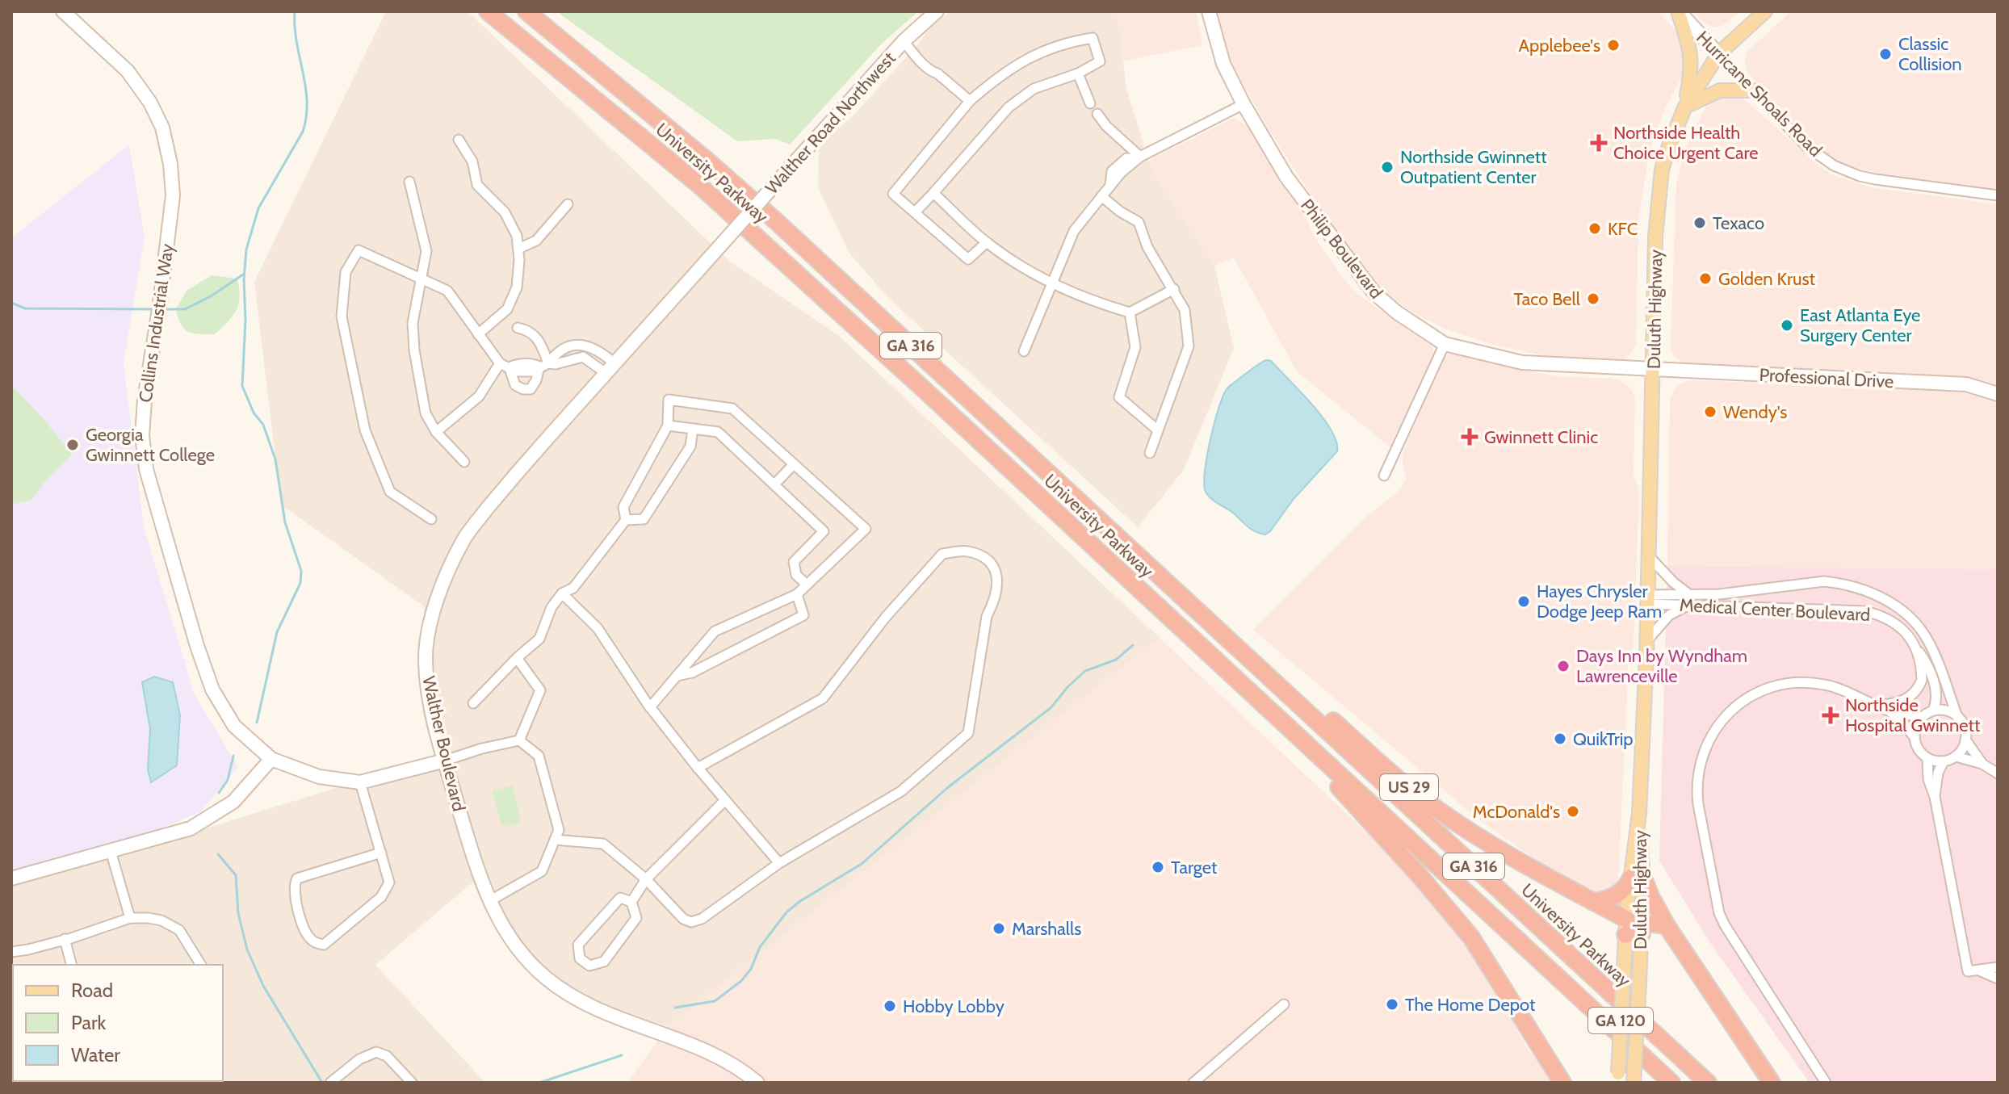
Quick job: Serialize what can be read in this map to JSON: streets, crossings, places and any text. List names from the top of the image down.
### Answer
{
  "streets": {
    "highway": ["University Parkway", "GA 316", "US 29"],
    "main road": ["Duluth Highway", "GA 120"],
    "street": [
      "Hurricane Shoals Road",
      "Walther Road Northwest",
      "Philip Boulevard",
      "Collins Industrial Way",
      "Professional Drive",
      "Medical Center Boulevard",
      "Walther Boulevard"
    ]
  },
  "crossings": [
    ["Hurricane Shoals Road", "Duluth Highway"],
    ["Walther Road Northwest", "Walther Boulevard"],
    ["University Parkway", "US 29"],
    ["Philip Boulevard", "Duluth Highway"],
    ["Philip Boulevard", "Professional Drive"],
    ["Duluth Highway", "Professional Drive"],
    ["Duluth Highway", "Medical Center Boulevard"],
    ["Duluth Highway", "US 29"]
  ],
  "places": {
    "other": [
      "Applebee's",
      "Classic Collision",
      "Northside Gwinnett Outpatient Center",
      "Texaco",
      "KFC",
      "Golden Krust",
      "Taco Bell",
      "East Atlanta Eye Surgery Center",
      "Wendy's",
      "Georgia Gwinnett College",
      "Hayes Chrysler Dodge Jeep Ram",
      "Days Inn by Wyndham Lawrenceville",
      "QuikTrip",
      "McDonald's",
      "Target",
      "Marshalls",
      "The Home Depot",
      "Hobby Lobby"
    ],
    "health": ["Northside Health Choice Urgent Care", "Gwinnett Clinic", "Northside Hospital Gwinnett"]
  },
  "legend": ["Road", "Park", "Water"]
}
